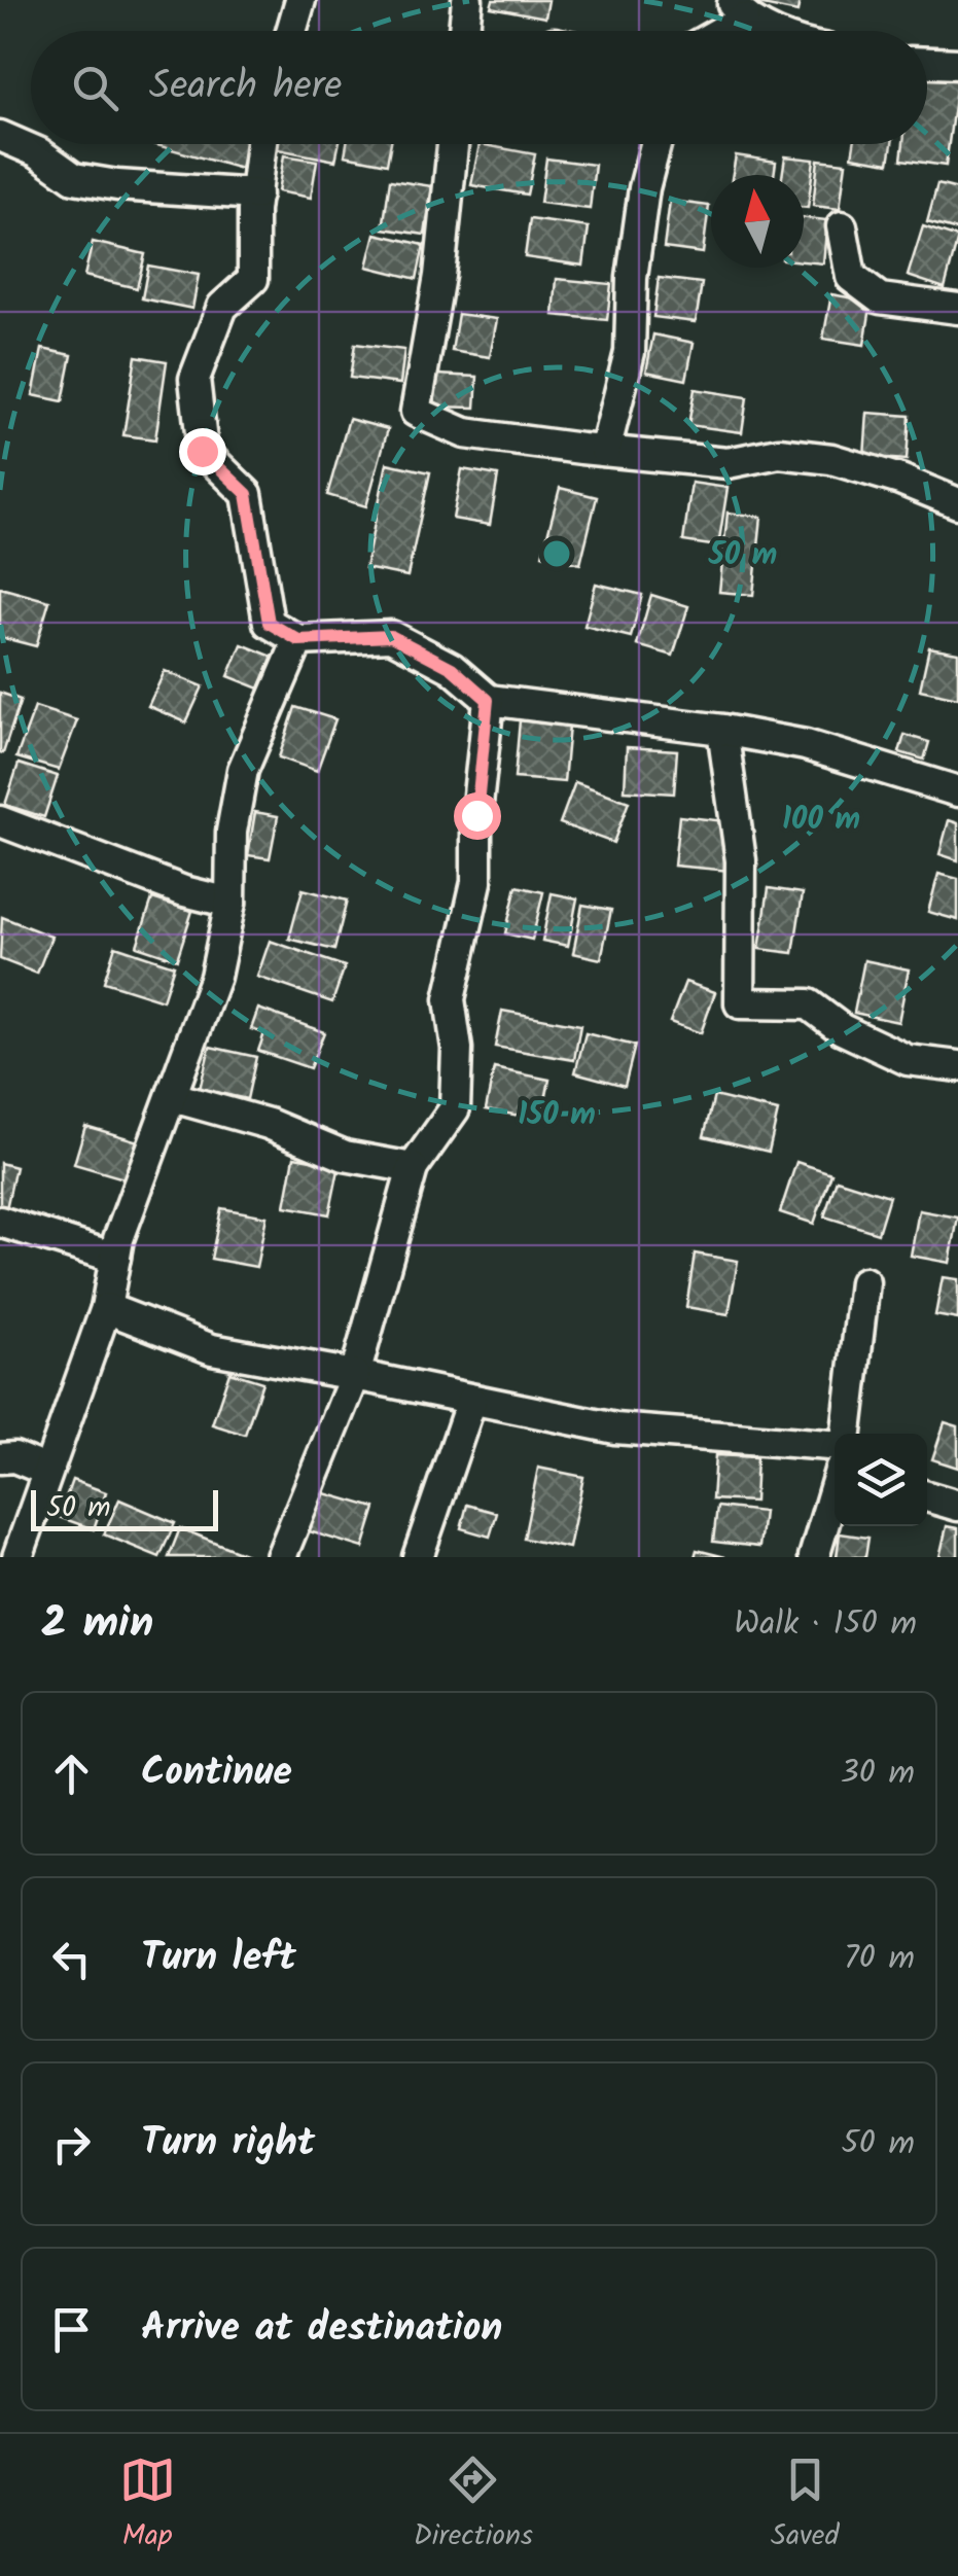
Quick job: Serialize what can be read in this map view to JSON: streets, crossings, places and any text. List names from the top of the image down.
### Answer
{
  "scale_bar": "50 m",
  "north": "top",
  "page": {
    "search": "Search here",
    "scale": "50 m",
    "heading": ["2 min", "Walk · 150 m"],
    "list": [
      ["Continue", "30 m"],
      ["Turn left", "70 m"],
      ["Turn right", "50 m"],
      "Arrive at destination"
    ],
    "nav": ["Map", "Directions", "Saved"]
  },
  "rings": ["50 m", "100 m", "150 m"]
}
